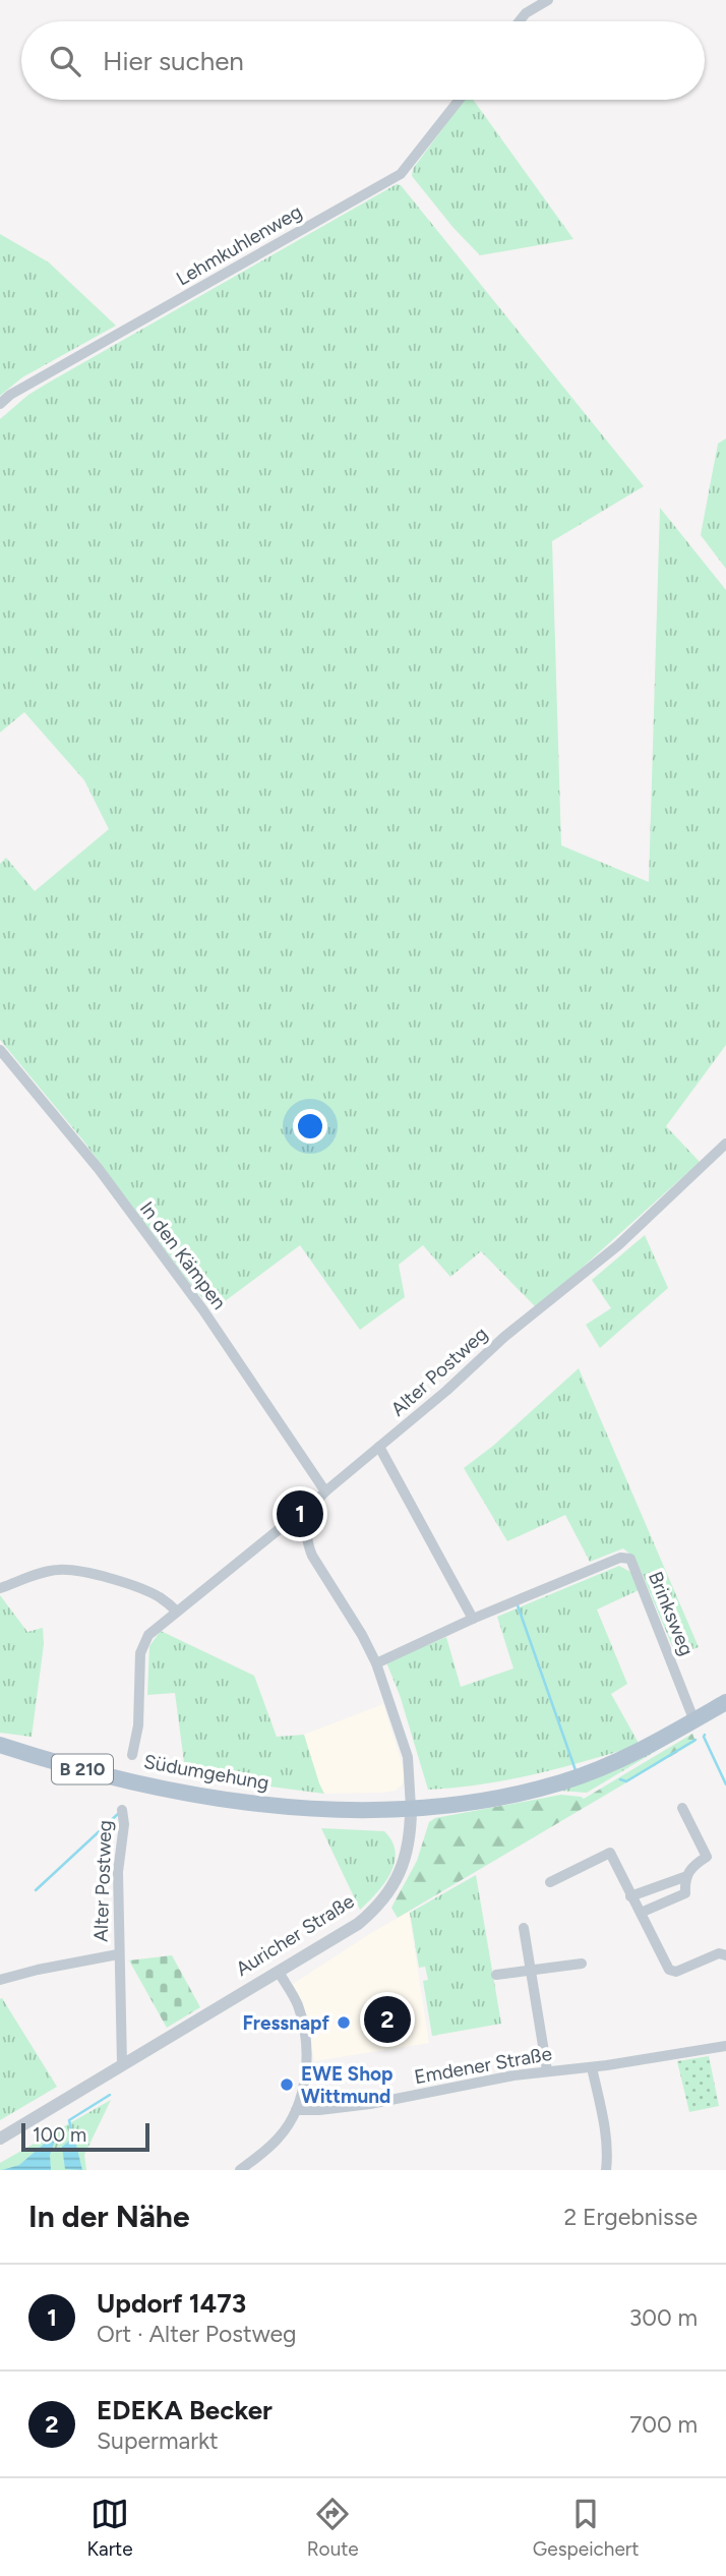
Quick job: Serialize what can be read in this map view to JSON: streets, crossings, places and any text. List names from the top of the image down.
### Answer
{
  "streets": {
    "main road": ["B 210", "Südumgehung"],
    "street": [
      "Lehmkuhlenweg",
      "In den Kämpen",
      "Alter Postweg",
      "Brinksweg",
      "Auricher Straße",
      "Emdener Straße"
    ]
  },
  "crossings": [
    ["In den Kämpen", "Alter Postweg"],
    ["Alter Postweg", "Auricher Straße"],
    ["Brinksweg", "B 210"],
    ["B 210", "Südumgehung"],
    ["B 210", "Auricher Straße"],
    ["Südumgehung", "Auricher Straße"]
  ],
  "places": ["Fressnapf", "EWE Shop Wittmund"],
  "scale_bar": "100 m",
  "page": {
    "search": "Hier suchen",
    "pins": ["1", "2"],
    "scale": "100 m",
    "heading": ["In der Nähe", "2 Ergebnisse"],
    "list": [
      {
        "mark": "1",
        "name": "Updorf 1473",
        "note": "Ort · Alter Postweg",
        "value": "300 m"
      },
      {
        "mark": "2",
        "name": "EDEKA Becker",
        "note": "Supermarkt",
        "value": "700 m"
      }
    ],
    "nav": ["Karte", "Route", "Gespeichert"]
  }
}
